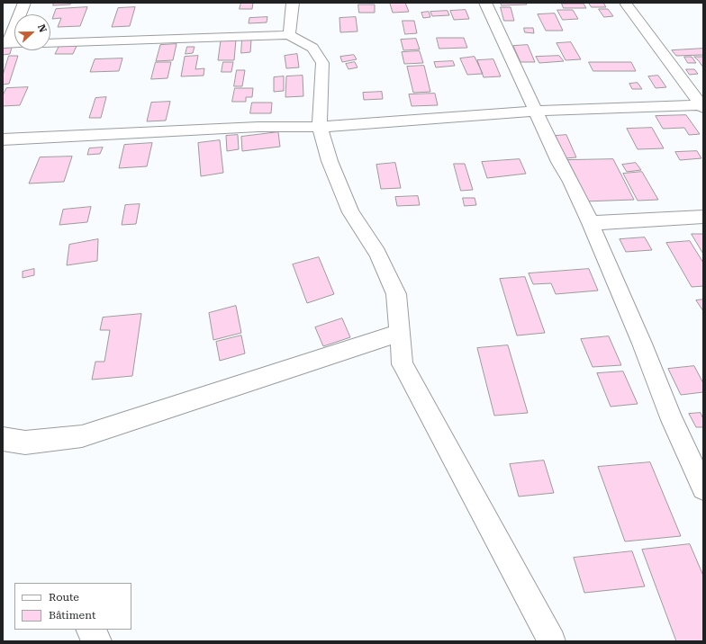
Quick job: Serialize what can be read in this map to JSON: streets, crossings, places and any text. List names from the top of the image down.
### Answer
{
  "legend": ["Route", "Bâtiment"],
  "north": "right"
}
